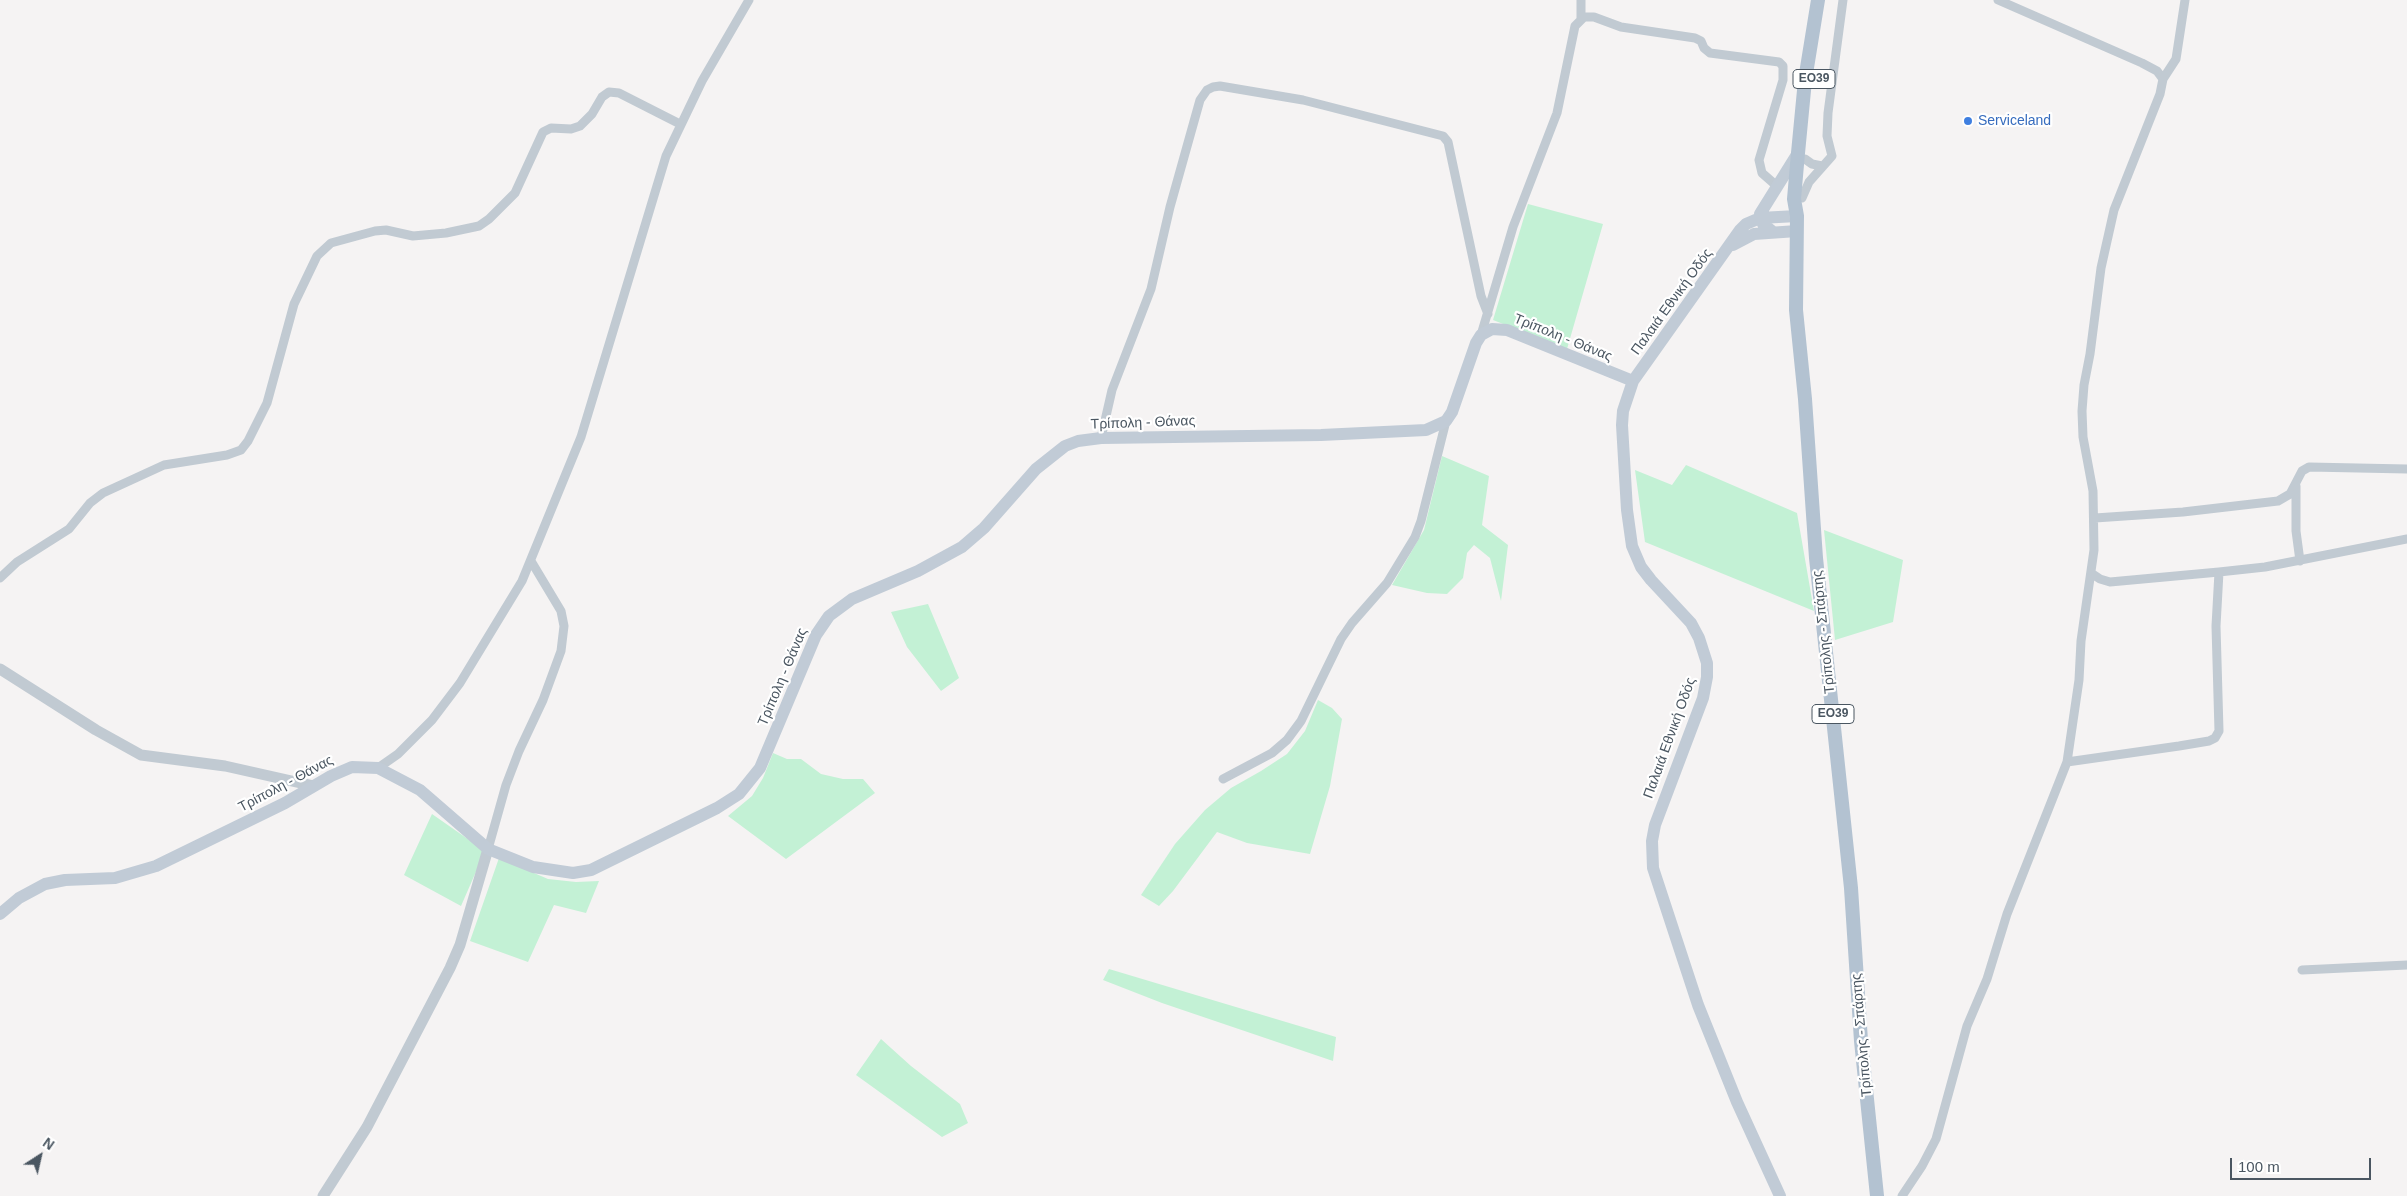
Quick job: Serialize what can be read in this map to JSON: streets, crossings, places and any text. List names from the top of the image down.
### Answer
{
  "streets": {
    "main road": [
      "ΕΟ39",
      "Παλαιά Εθνική Οδός",
      "Τρίπολη - Θάνας",
      "Τρίπολης - Σπάρτης"
    ]
  },
  "crossings": [
    ["Παλαιά Εθνική Οδός", "Τρίπολη - Θάνας"]
  ],
  "places": ["Serviceland"],
  "scale_bar": "100 m",
  "north": "top right"
}
